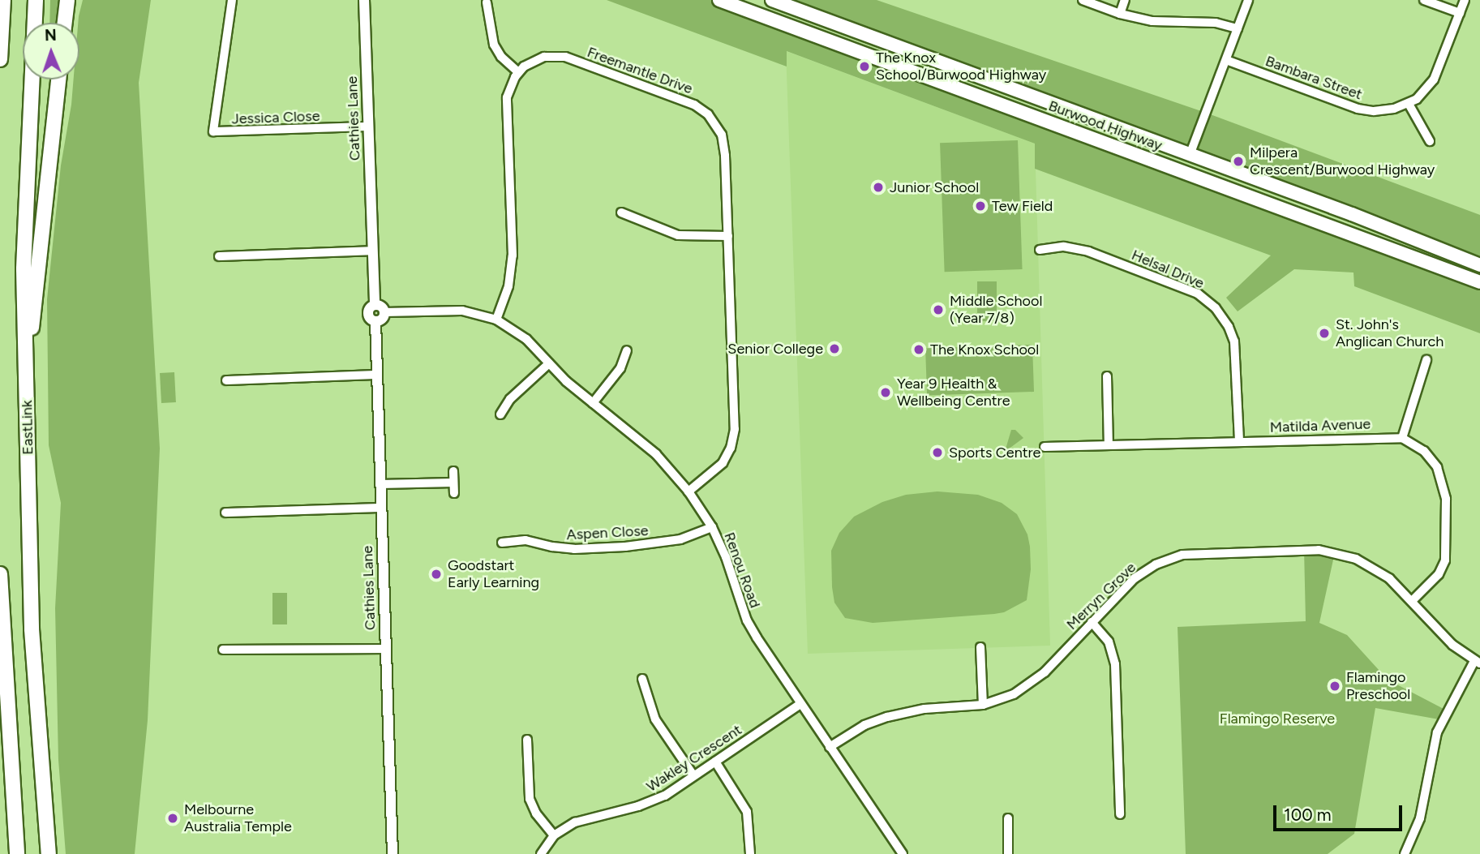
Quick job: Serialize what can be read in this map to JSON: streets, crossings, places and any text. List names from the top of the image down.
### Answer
{
  "streets": {
    "highway": ["Burwood Highway", "EastLink"],
    "street": [
      "Freemantle Drive",
      "Bambara Street",
      "Jessica Close",
      "Cathies Lane",
      "Helsal Drive",
      "Matilda Avenue",
      "Aspen Close",
      "Renou Road",
      "Merryn Grove",
      "Wakley Crescent"
    ]
  },
  "crossings": [
    ["Freemantle Drive", "Renou Road"],
    ["Jessica Close", "Cathies Lane"],
    ["Cathies Lane", "Renou Road"],
    ["Helsal Drive", "Matilda Avenue"],
    ["Aspen Close", "Renou Road"],
    ["Renou Road", "Merryn Grove"],
    ["Renou Road", "Wakley Crescent"]
  ],
  "parks": ["Flamingo Reserve"],
  "places": [
    "The Knox School/Burwood Highway",
    "Milpera Crescent/Burwood Highway",
    "Junior School",
    "Tew Field",
    "Middle School (Year 7/8)",
    "St. John's Anglican Church",
    "Senior College",
    "The Knox School",
    "Year 9 Health & Wellbeing Centre",
    "Sports Centre",
    "Goodstart Early Learning",
    "Flamingo Preschool",
    "Melbourne Australia Temple"
  ],
  "scale_bar": "100 m",
  "north": "top"
}
